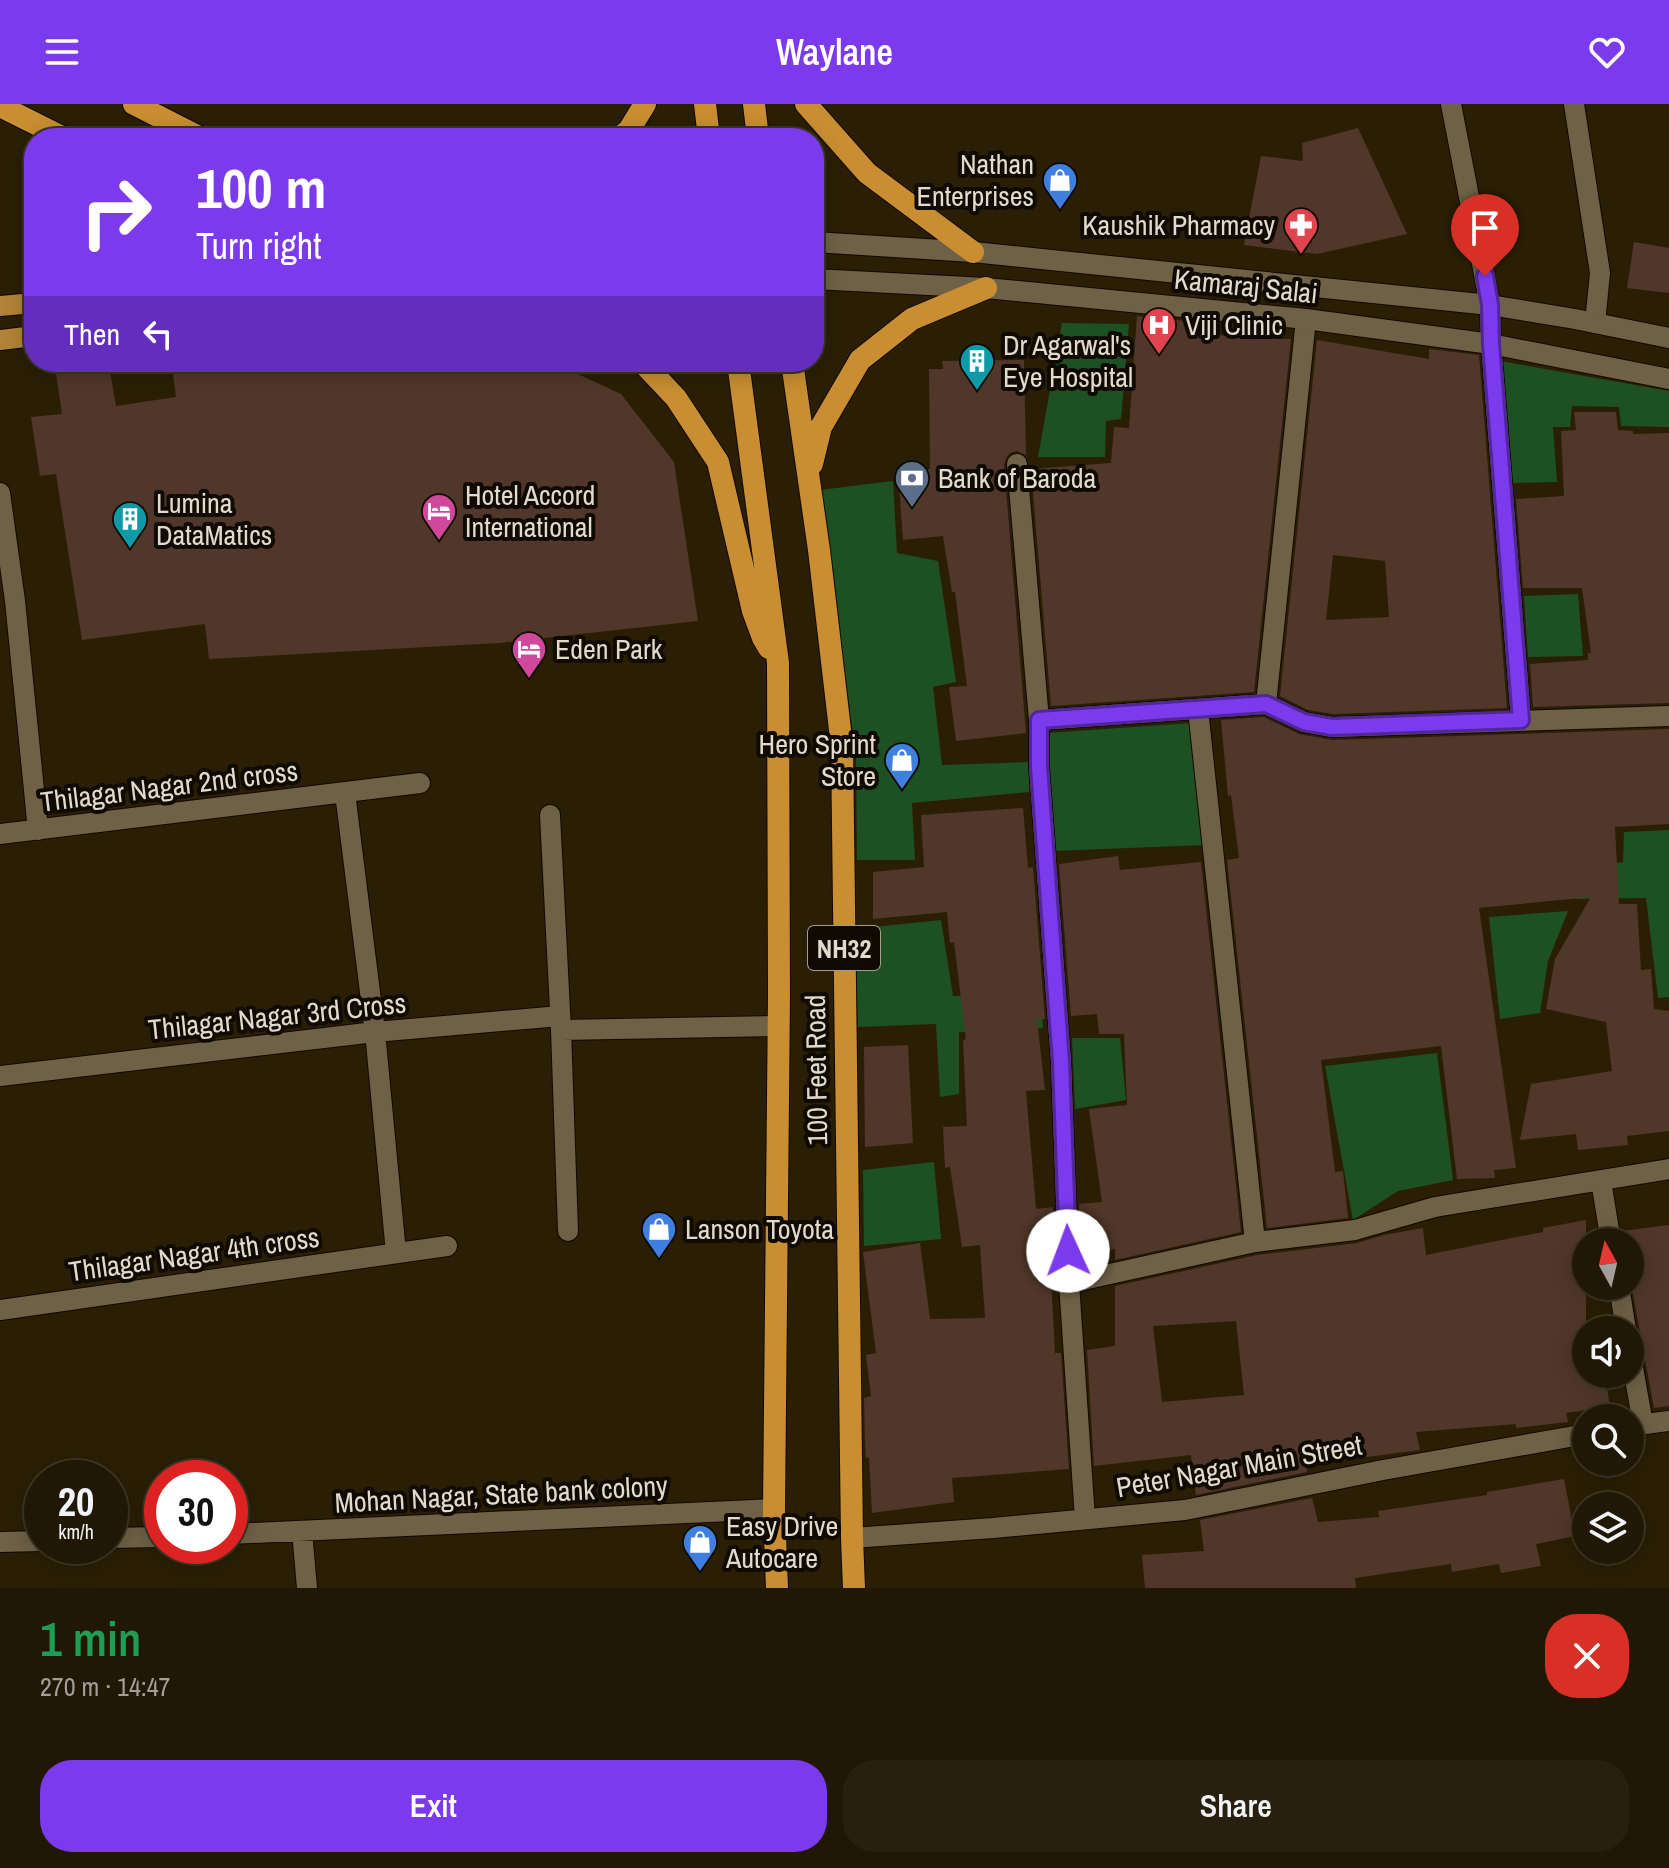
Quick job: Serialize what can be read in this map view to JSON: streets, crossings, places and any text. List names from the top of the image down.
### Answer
{
  "streets": {
    "highway": ["NH32", "100 Feet Road"],
    "street": [
      "Kamaraj Salai",
      "Thilagar Nagar 2nd cross",
      "Thilagar Nagar 3rd Cross",
      "Thilagar Nagar 4th cross",
      "Peter Nagar Main Street",
      "Mohan Nagar, State bank colony"
    ]
  },
  "crossings": [
    ["Thilagar Nagar 3rd Cross", "100 Feet Road"],
    ["100 Feet Road", "Peter Nagar Main Street"],
    ["100 Feet Road", "Mohan Nagar, State bank colony"]
  ],
  "places": {
    "shop": [
      "Nathan Enterprises",
      "Hero Sprint Store",
      "Lanson Toyota",
      "Easy Drive Autocare"
    ],
    "pharmacy": ["Kaushik Pharmacy"],
    "hospital": ["Viji Clinic"],
    "building": ["Dr Agarwal's Eye Hospital", "Lumina DataMatics"],
    "bank": ["Bank of Baroda"],
    "hotel": ["Hotel Accord International", "Eden Park"]
  },
  "north": "top",
  "page": {
    "header": "Waylane",
    "turn": ["100 m", "Turn right"],
    "then": "Then",
    "speed": "20 km/h",
    "limit": "30",
    "heading": ["1 min", "270 m · 14:47"],
    "buttons": ["Exit", "Share"]
  }
}
